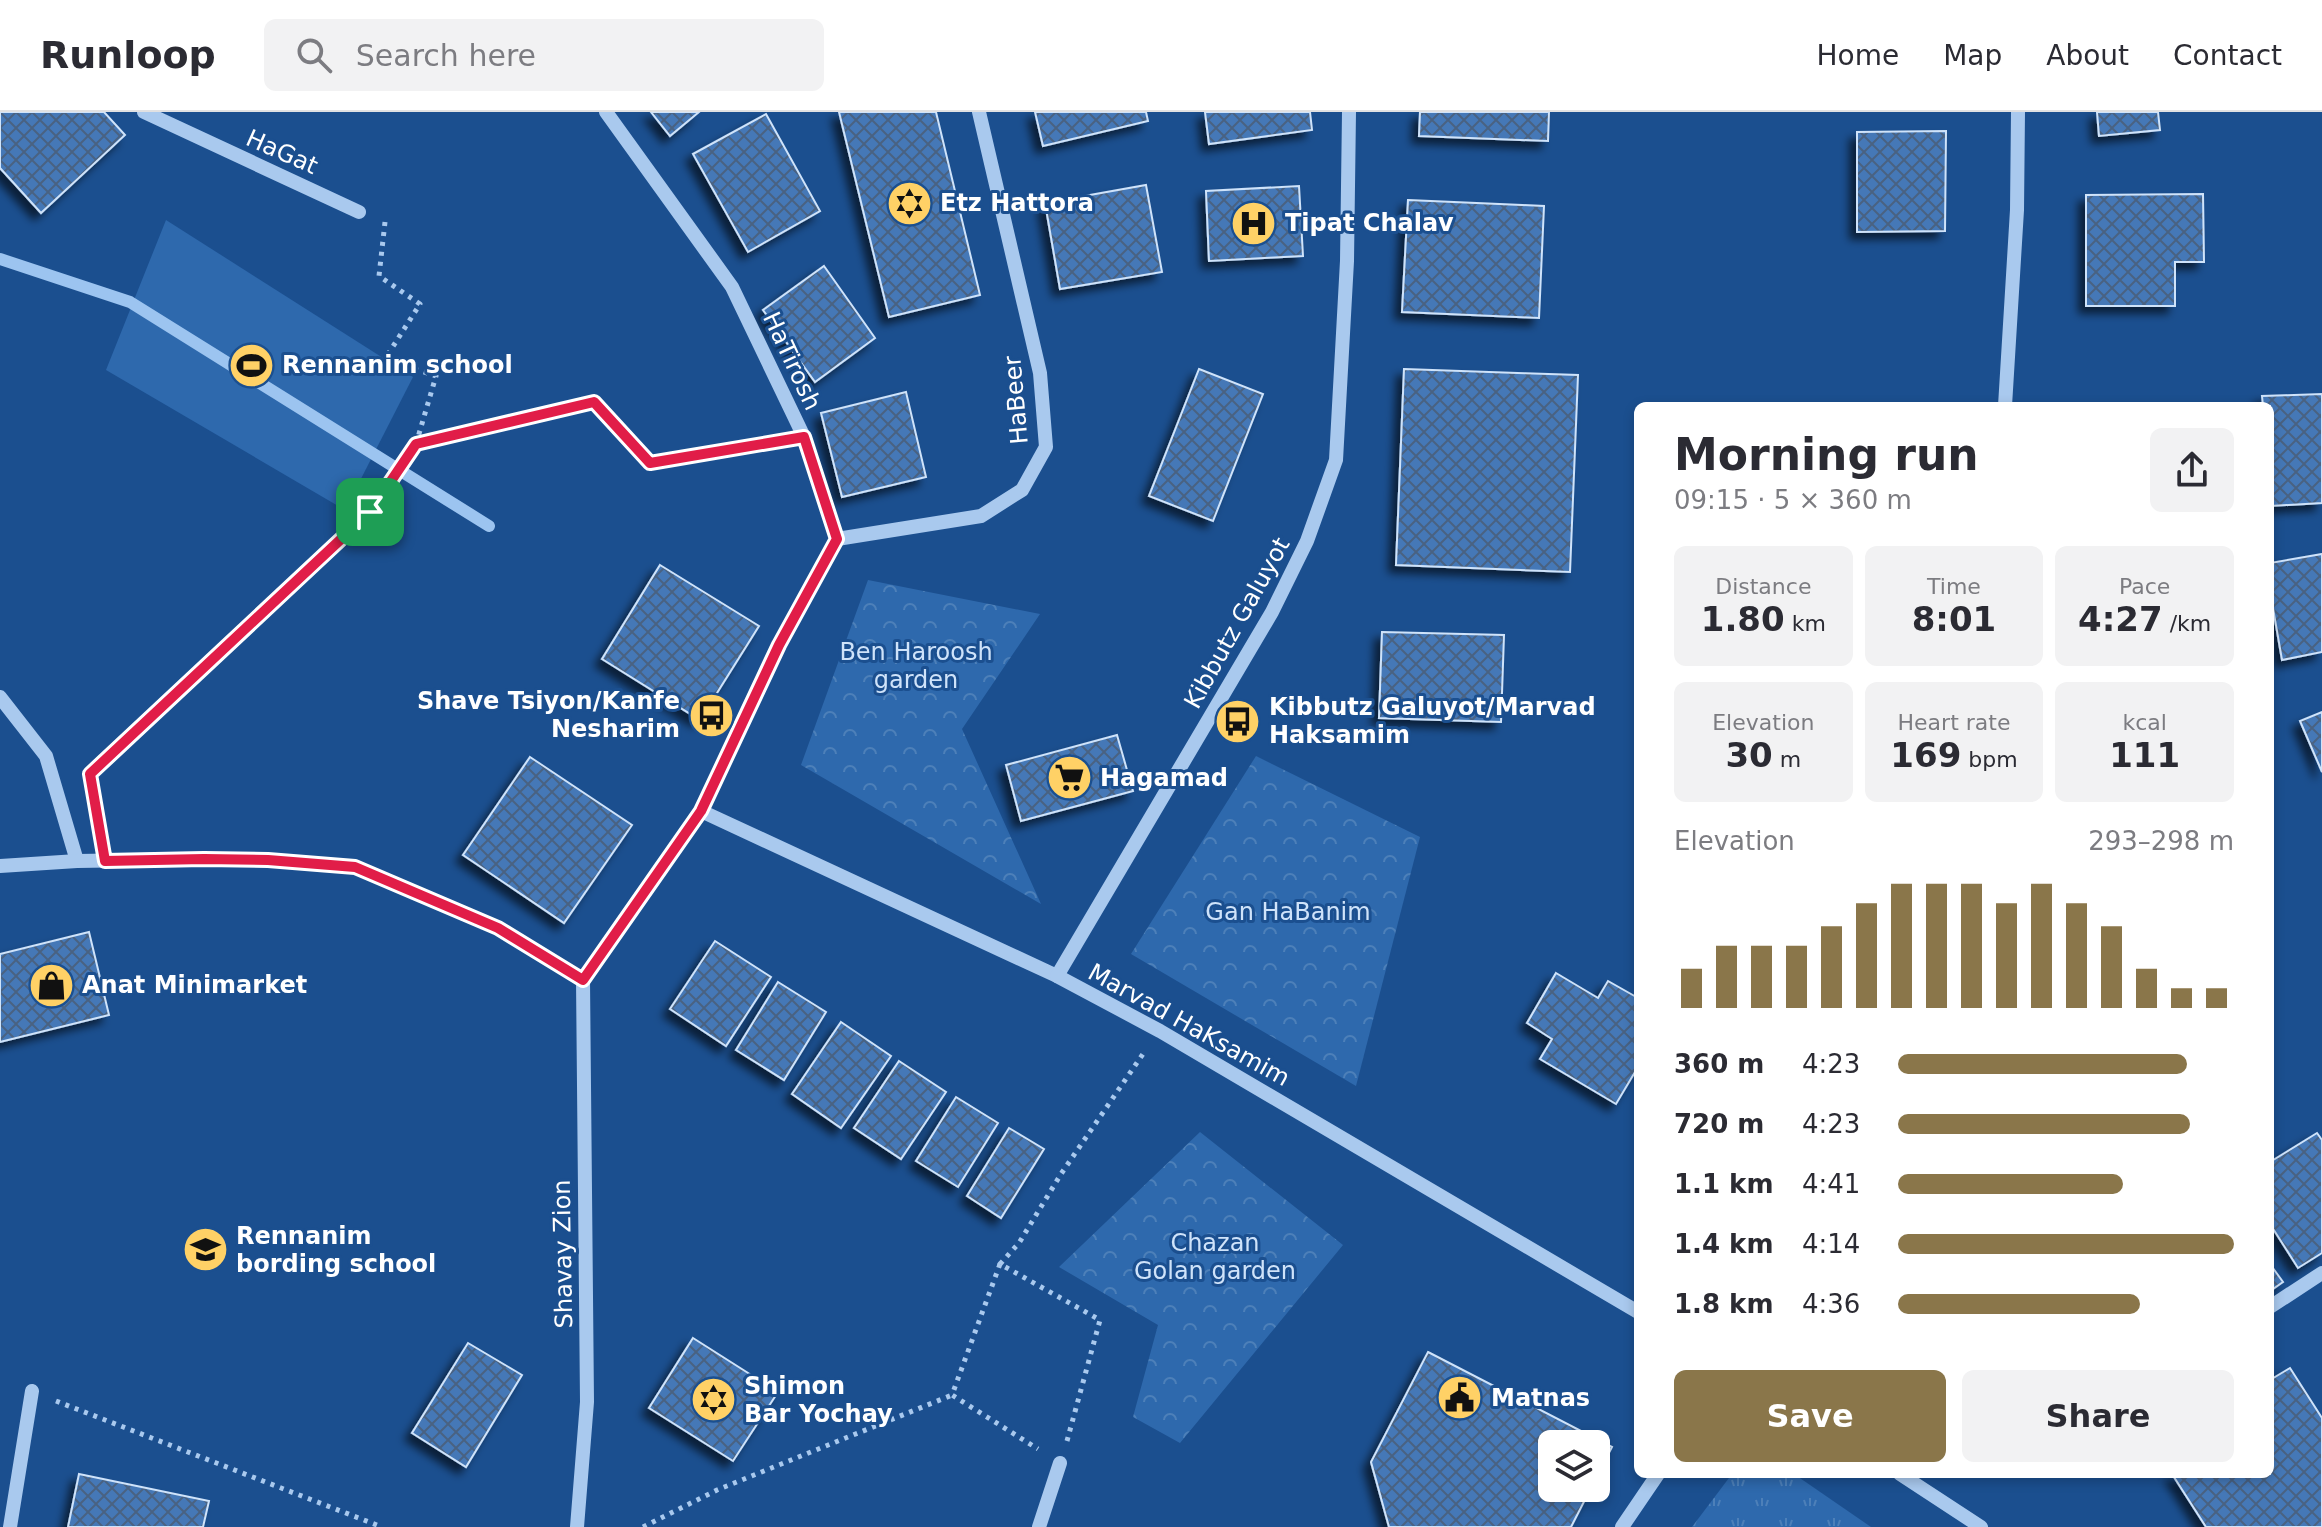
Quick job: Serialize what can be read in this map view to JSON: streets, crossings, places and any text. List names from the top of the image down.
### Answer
{
  "streets": {
    "street": [
      "HaGat",
      "HaTirosh",
      "HaBeer",
      "Kibbutz Galuyot",
      "Marvad HaKsamim",
      "Shavay Zion"
    ]
  },
  "crossings": [
    ["HaTirosh", "HaBeer"],
    ["Kibbutz Galuyot", "Marvad HaKsamim"]
  ],
  "parks": ["Ben Haroosh garden", "Gan HaBanim", "Chazan Golan garden"],
  "places": {
    "synagogue": ["Etz Hattora", "Shimon Bar Yochay"],
    "hospital": ["Tipat Chalav"],
    "sports": ["Rennanim school"],
    "bus stop": ["Shave Tsiyon/Kanfe Nesharim", "Kibbutz Galuyot/Marvad Haksamim"],
    "supermarket": ["Hagamad"],
    "shop": ["Anat Minimarket"],
    "school or university": ["Rennanim bording school"],
    "public building": ["Matnas"]
  },
  "page": {
    "header": "Runloop",
    "search": "Search here",
    "nav": [
      "Home",
      "Map",
      "About",
      "Contact"
    ],
    "heading": ["Morning run", "09:15 · 5 × 360 m"],
    "stats": [
      ["Distance", "1.80 km"],
      ["Time", "8:01"],
      ["Pace", "4:27 /km"],
      ["Elevation", "30 m"],
      ["Heart rate", "169 bpm"],
      ["kcal", "111"]
    ],
    "chart": ["Elevation", "293–298 m"],
    "list": [
      {
        "name": "360 m",
        "note": "4:23"
      },
      {
        "name": "720 m",
        "note": "4:23"
      },
      {
        "name": "1.1 km",
        "note": "4:41"
      },
      {
        "name": "1.4 km",
        "note": "4:14"
      },
      {
        "name": "1.8 km",
        "note": "4:36"
      }
    ],
    "buttons": ["Save", "Share"]
  }
}
